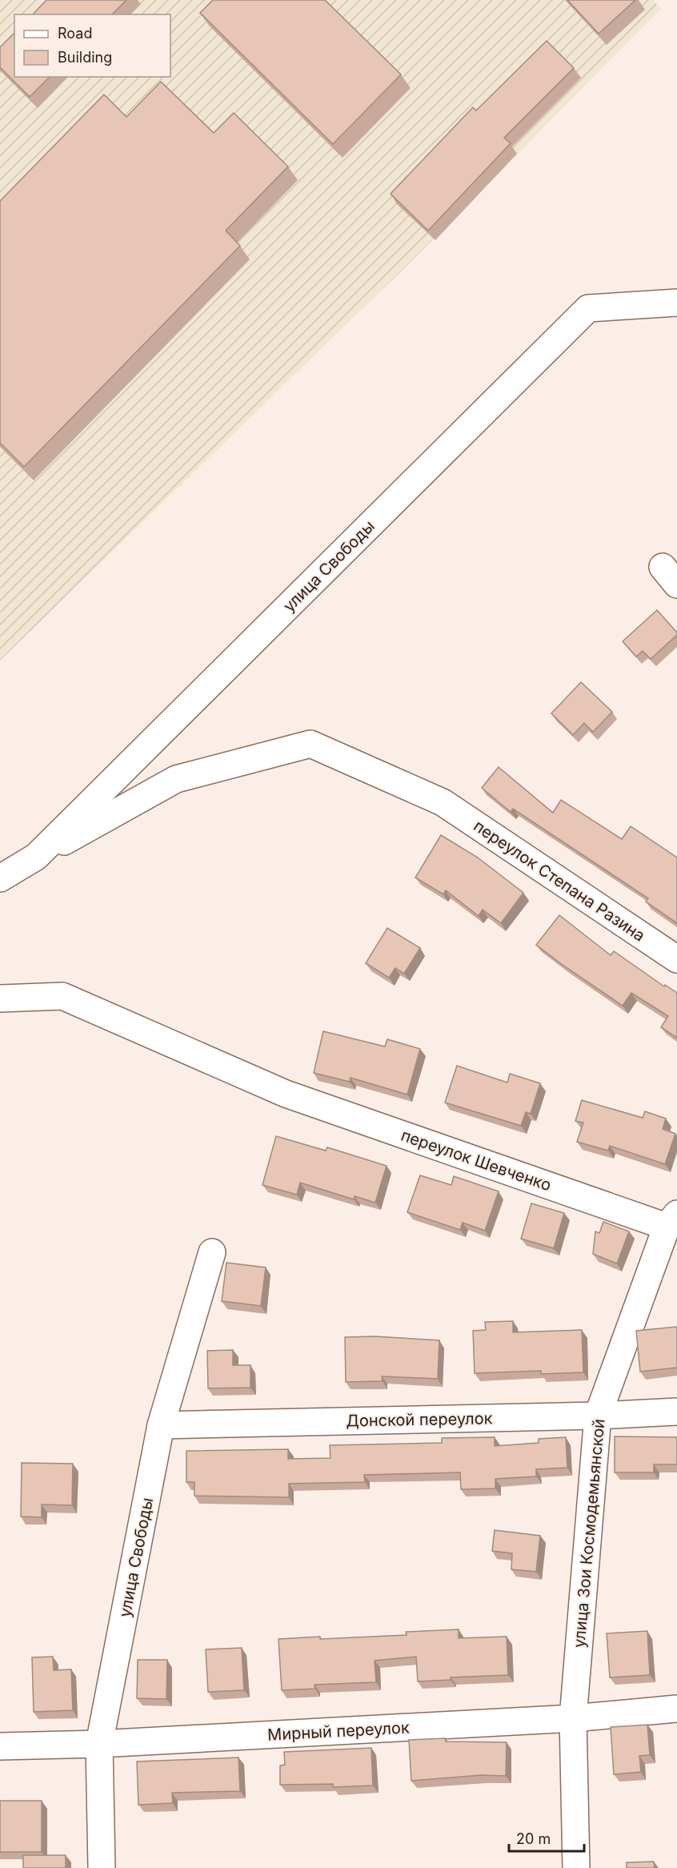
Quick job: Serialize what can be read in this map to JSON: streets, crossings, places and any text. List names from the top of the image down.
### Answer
{
  "streets": {
    "street": [
      "улица Свободы",
      "переулок Степана Разина",
      "переулок Шевченко",
      "Донской переулок",
      "улица Зои Космодемьянской",
      "Мирный переулок"
    ]
  },
  "crossings": [
    ["улица Свободы", "переулок Степана Разина"],
    ["улица Свободы", "Донской переулок"],
    ["улица Свободы", "Мирный переулок"],
    ["переулок Шевченко", "улица Зои Космодемьянской"],
    ["Донской переулок", "улица Зои Космодемьянской"],
    ["улица Зои Космодемьянской", "Мирный переулок"]
  ],
  "legend": ["Road", "Building"],
  "scale_bar": "20 m"
}
